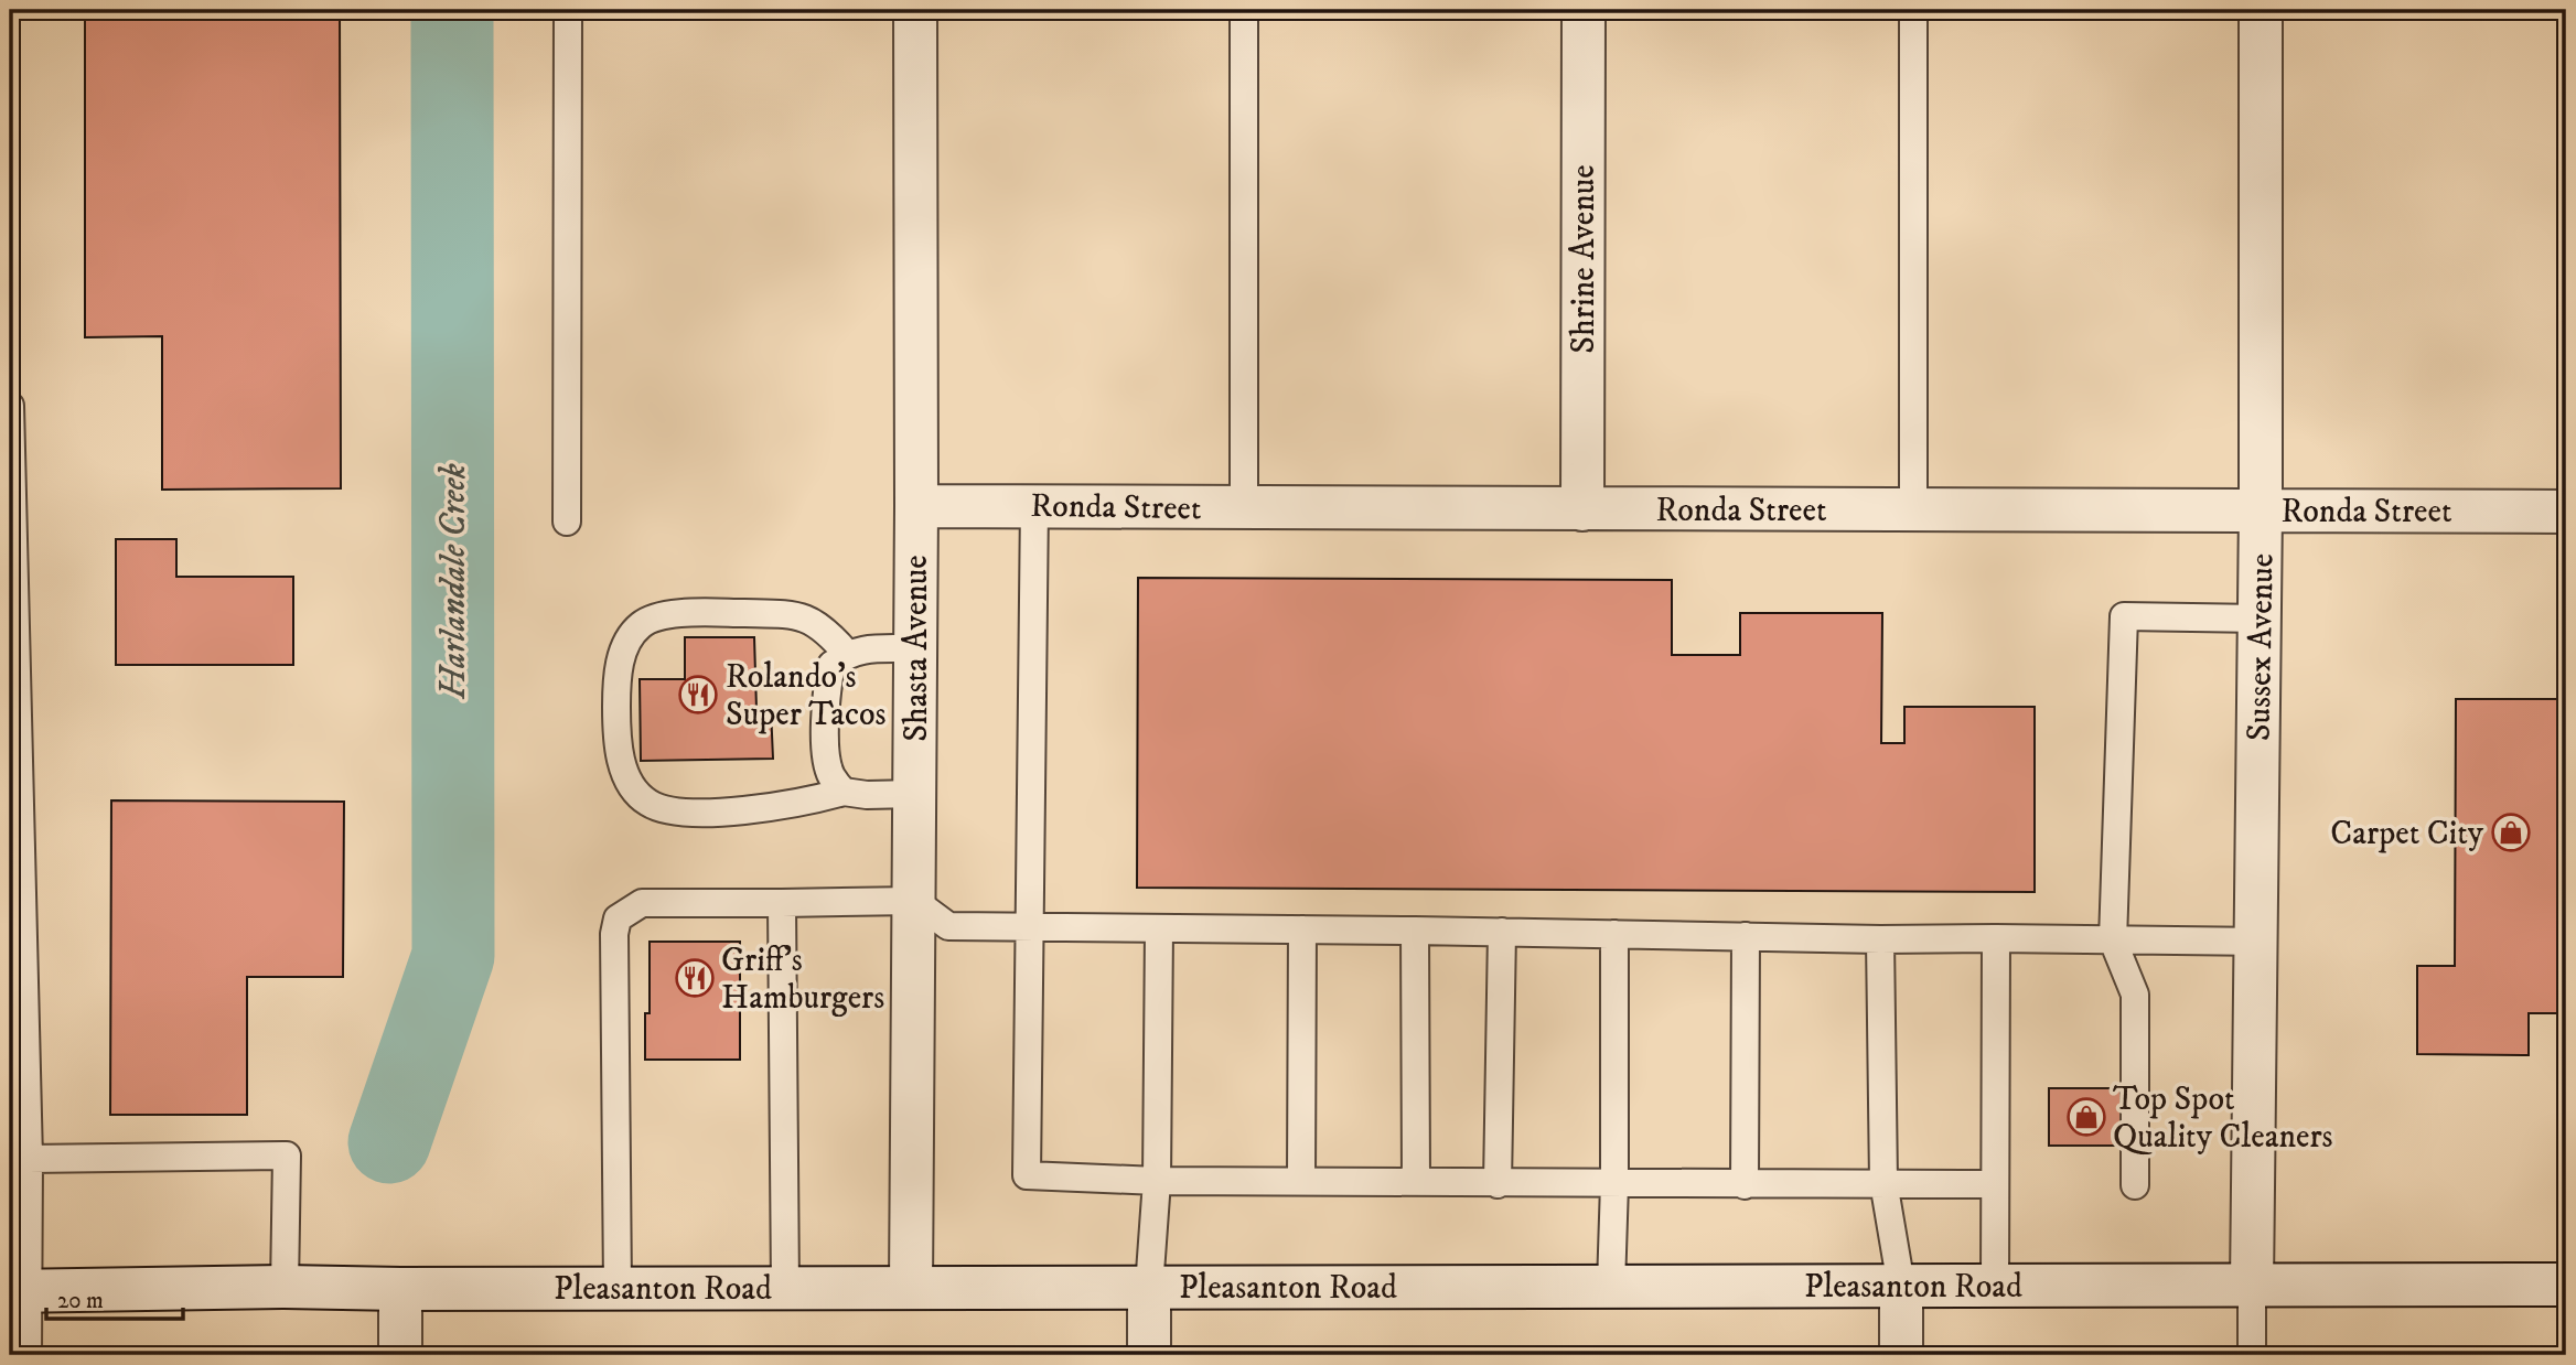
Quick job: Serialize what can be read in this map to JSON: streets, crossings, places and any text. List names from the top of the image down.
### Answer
{
  "streets": {
    "street": [
      "Shrine Avenue",
      "Ronda Street",
      "Sussex Avenue",
      "Shasta Avenue",
      "Pleasanton Road"
    ]
  },
  "crossings": [
    ["Shrine Avenue", "Ronda Street"],
    ["Ronda Street", "Sussex Avenue"],
    ["Ronda Street", "Shasta Avenue"],
    ["Sussex Avenue", "Pleasanton Road"],
    ["Shasta Avenue", "Pleasanton Road"]
  ],
  "water": ["Harlandale Creek"],
  "places": {
    "restaurant": ["Rolando's Super Tacos", "Griff's Hamburgers"],
    "shop": ["Carpet City", "Top Spot Quality Cleaners"]
  },
  "scale_bar": "20 m"
}
